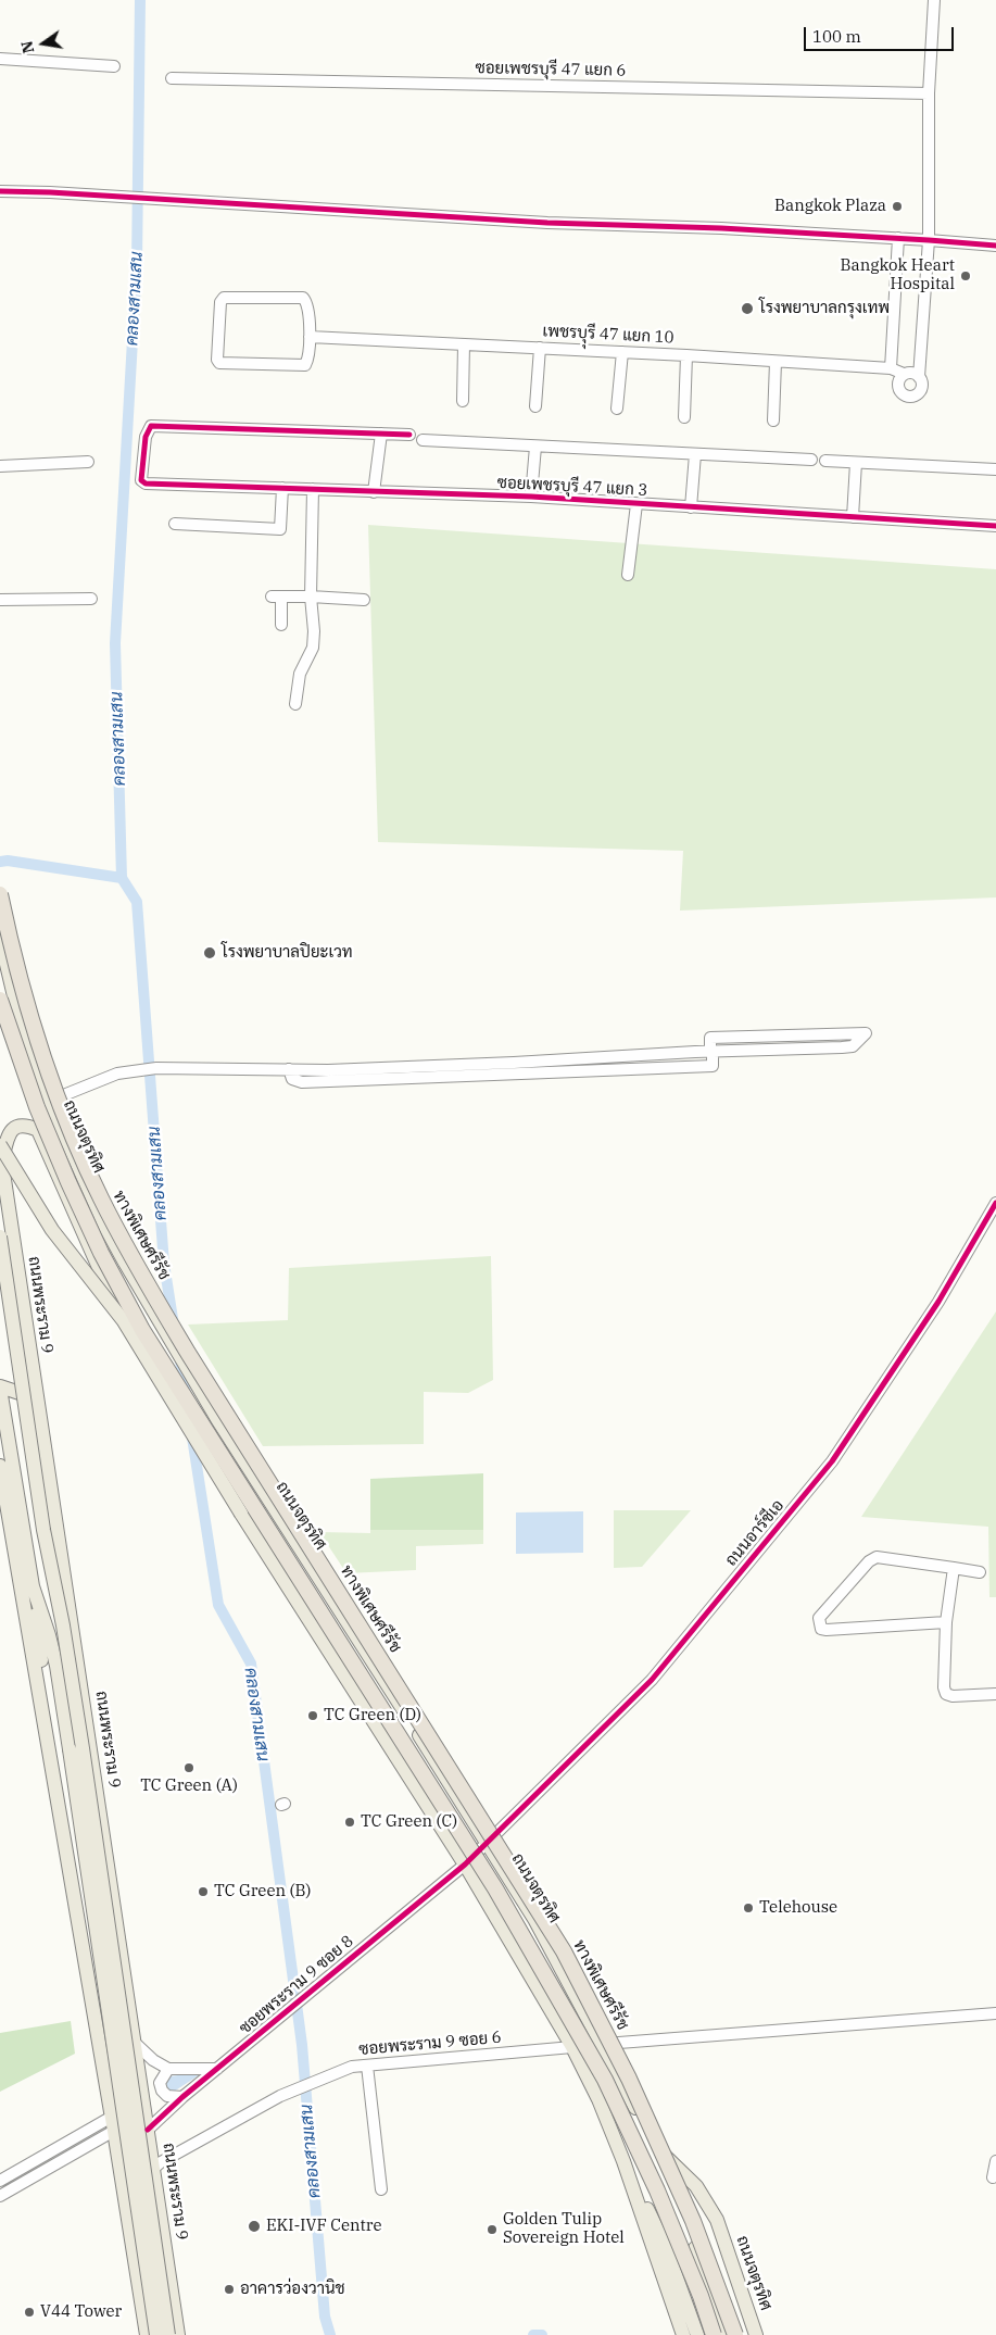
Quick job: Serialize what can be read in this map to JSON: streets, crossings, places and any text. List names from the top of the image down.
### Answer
{
  "streets": {
    "highway": ["ทางพิเศษศรีรัช"],
    "main road": ["ถนนจตุรทิศ", "ถนนพระราม 9"],
    "street": [
      "ซอยเพชรบุรี 47 แยก 6",
      "เพชรบุุรี 47 แยก 10",
      "ซอยเพชรบุรี 47 แยก 3",
      "ถนนอาร์ซีเอ",
      "ซอยพระราม 9 ซอย 8",
      "ซอยพระราม 9 ซอย 6"
    ]
  },
  "crossings": [
    ["ถนนจตุรทิศ", "ถนนอาร์ซีเอ"],
    ["ถนนพระราม 9", "ซอยพระราม 9 ซอย 8"],
    ["ถนนพระราม 9", "ซอยพระราม 9 ซอย 6"],
    ["ถนนอาร์ซีเอ", "ซอยพระราม 9 ซอย 8"]
  ],
  "water": ["คลองสามเสน"],
  "places": [
    "Bangkok Plaza",
    "Bangkok Heart Hospital",
    "โรงพยาบาลกรุงเทพ",
    "โรงพยาบาลปิยะเวท",
    "TC Green (D)",
    "TC Green (A)",
    "TC Green (C)",
    "TC Green (B)",
    "Telehouse",
    "EKI-IVF Centre",
    "Golden Tulip Sovereign Hotel",
    "อาคารว่องวานิช",
    "V44 Tower"
  ],
  "scale_bar": "100 m",
  "north": "left"
}
